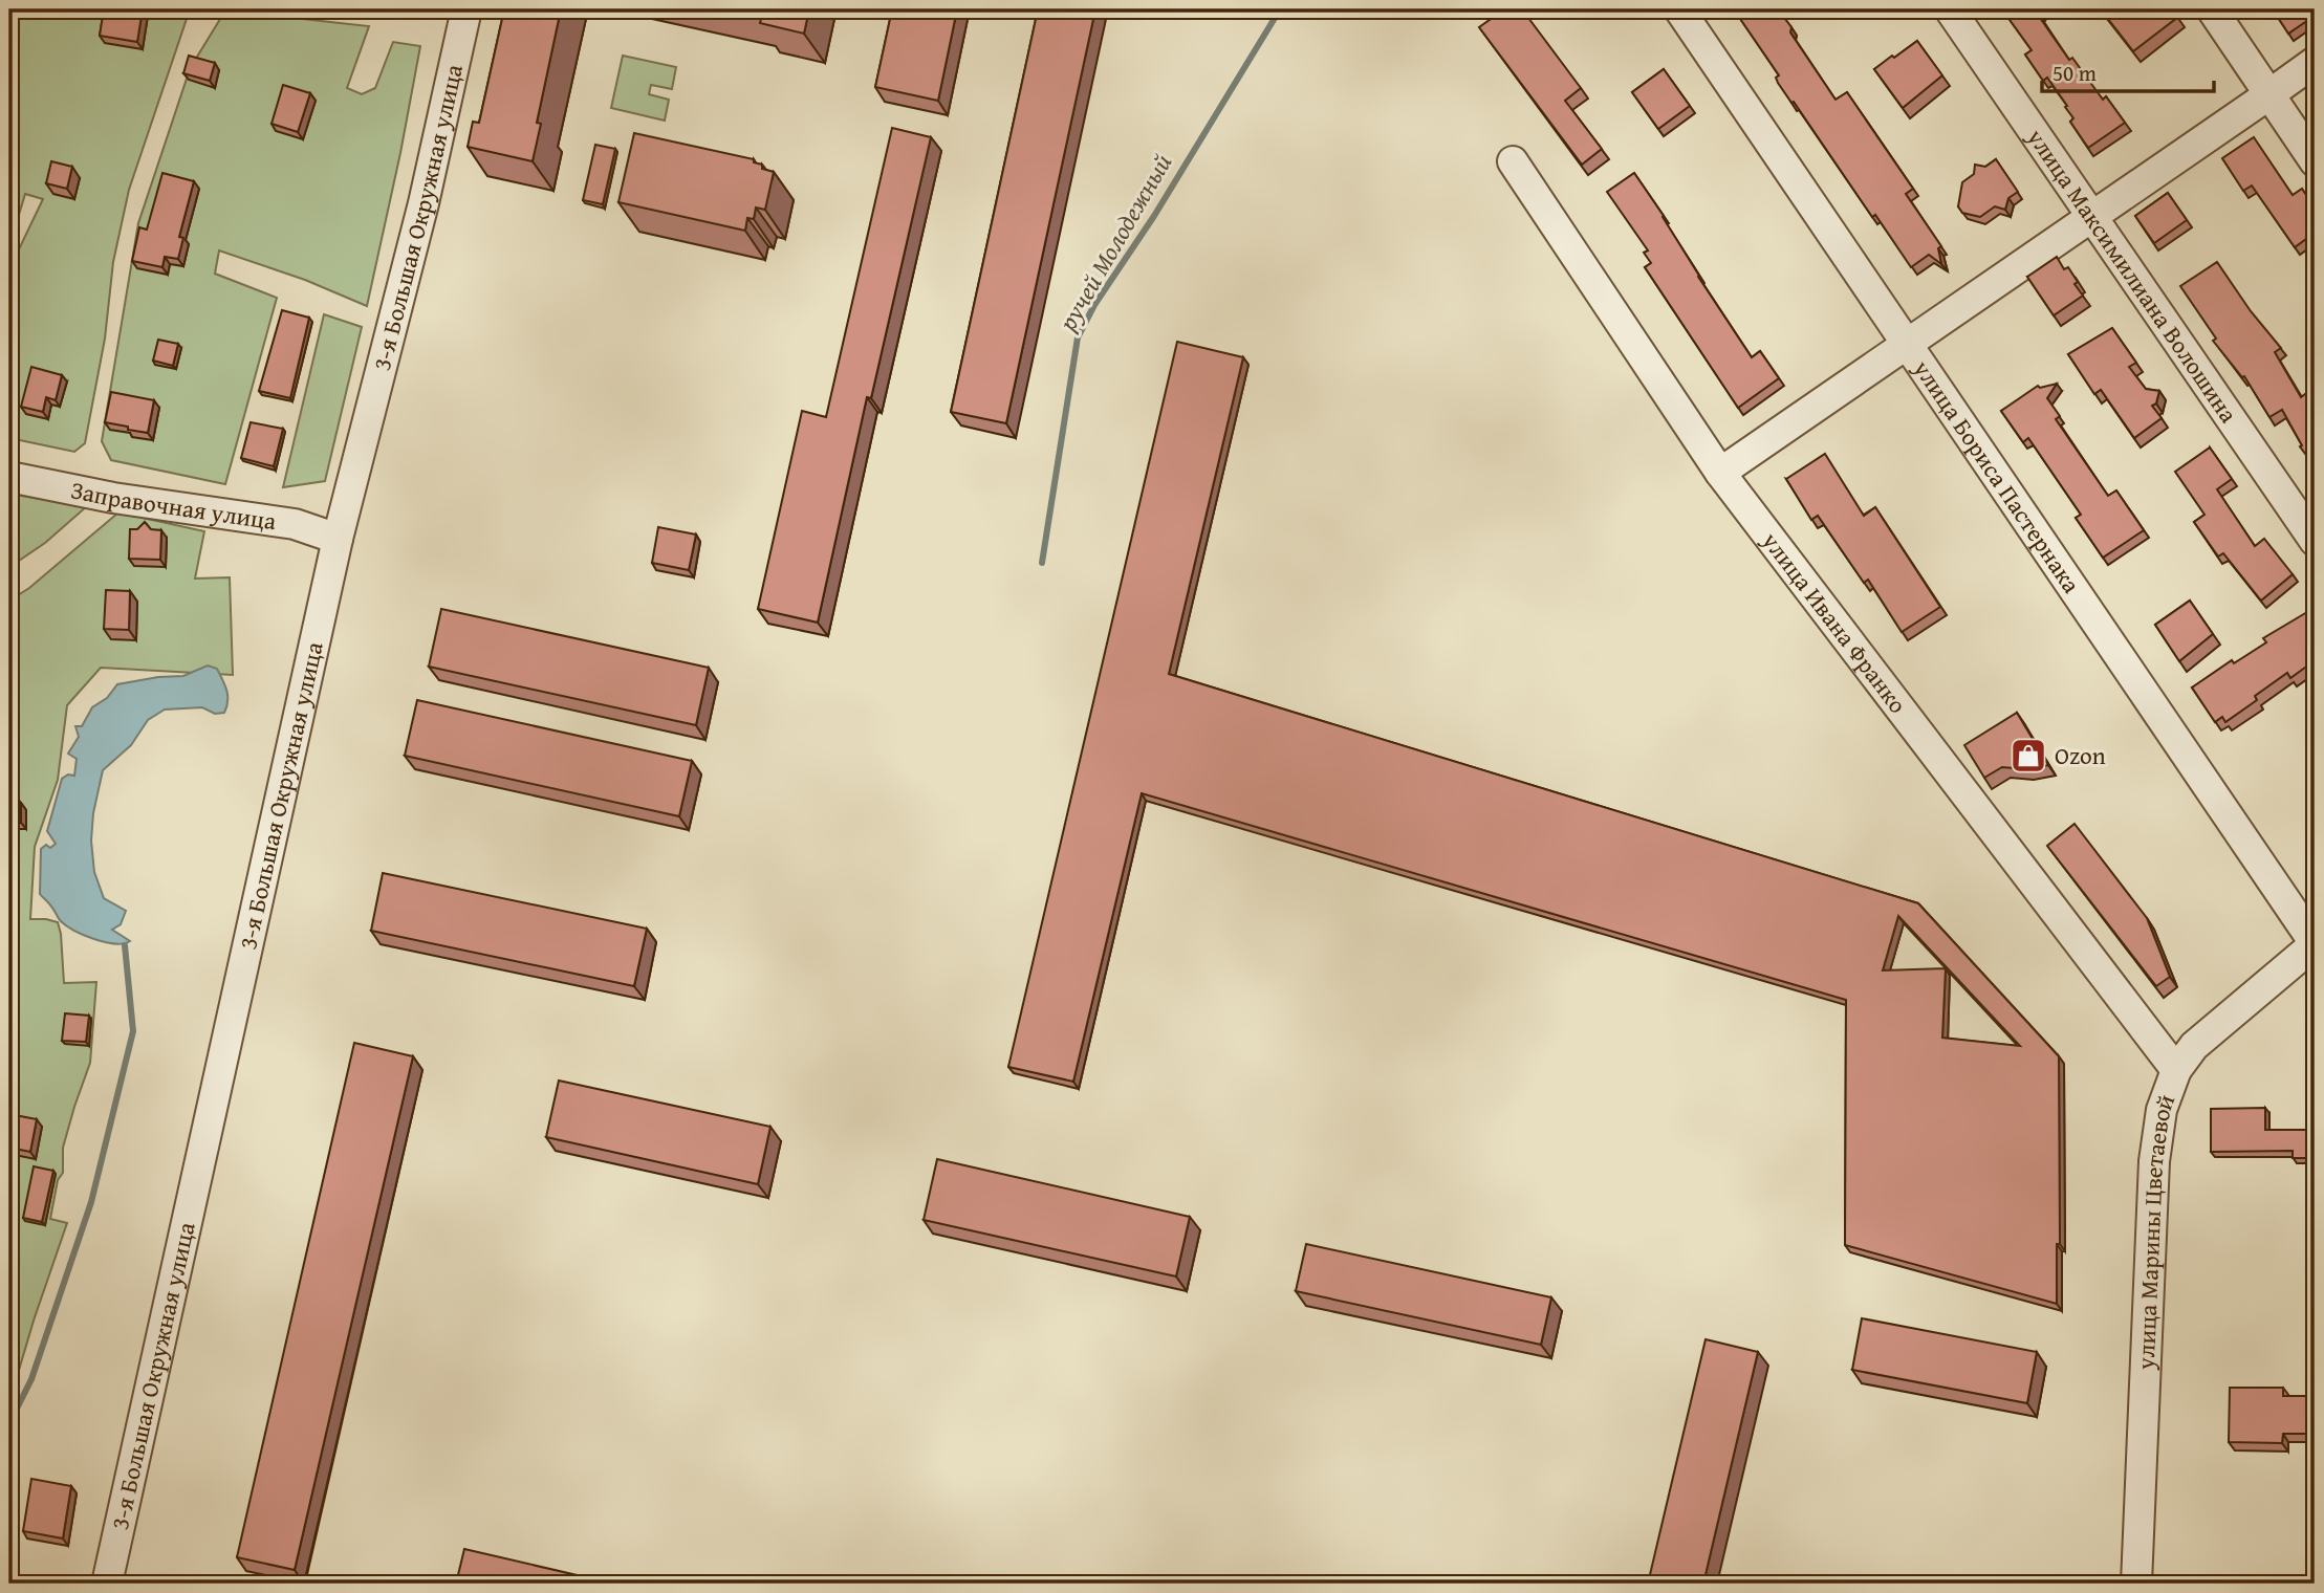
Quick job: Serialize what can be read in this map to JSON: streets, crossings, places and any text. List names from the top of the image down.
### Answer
{
  "streets": {
    "street": [
      "3-я Большая Окружная улица",
      "улица Максимилиана Волошина",
      "улица Бориса Пастернака",
      "Заправочная улица",
      "улица Ивана Франко",
      "улица Марины Цветаевой"
    ]
  },
  "crossings": [
    ["3-я Большая Окружная улица", "Заправочная улица"],
    ["улица Бориса Пастернака", "улица Марины Цветаевой"],
    ["улица Ивана Франко", "улица Марины Цветаевой"]
  ],
  "water": ["ручей Молодежный"],
  "places": {
    "shop": ["Ozon"]
  },
  "scale_bar": "50 m"
}
